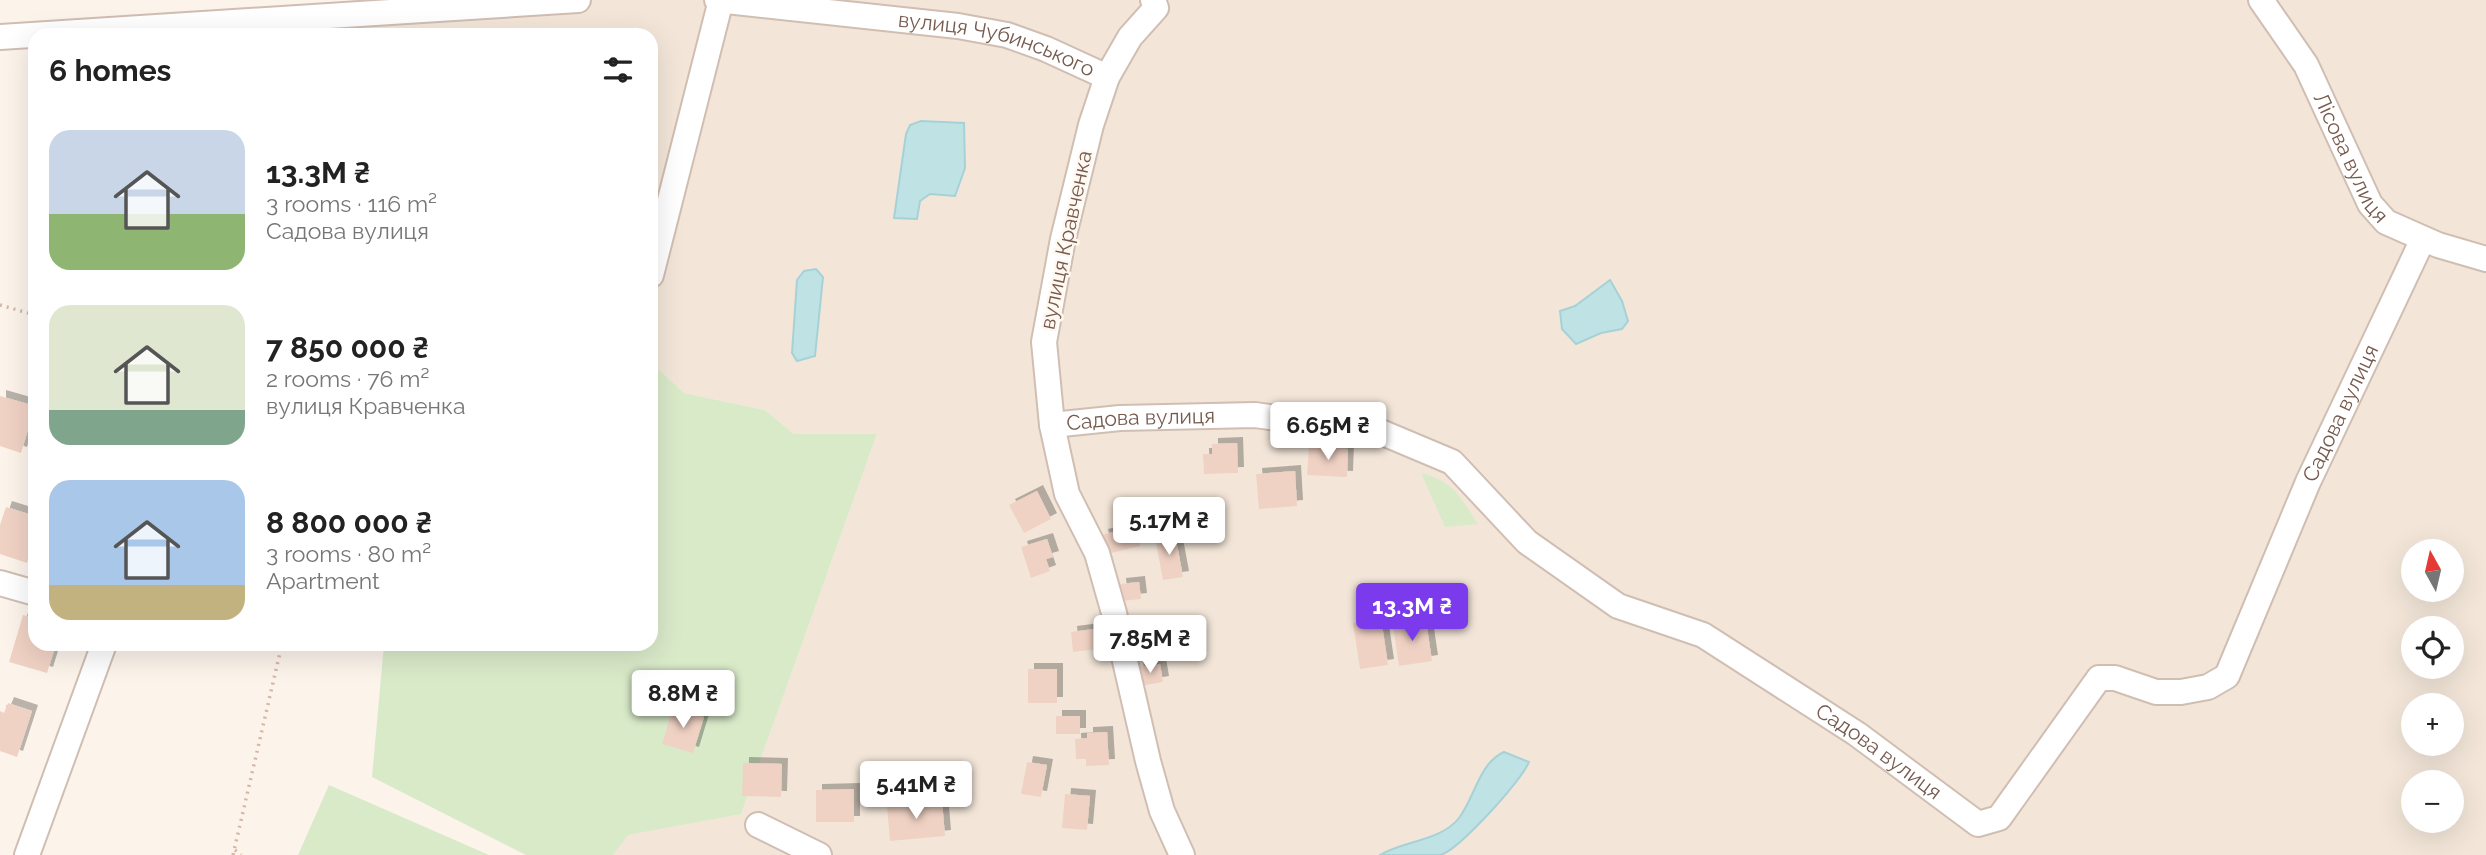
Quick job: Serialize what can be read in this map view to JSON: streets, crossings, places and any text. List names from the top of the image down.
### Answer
{
  "streets": {
    "street": [
      "вулиця Чубинського",
      "Лісова вулиця",
      "вулиця Кравченка",
      "Садова вулиця"
    ]
  },
  "crossings": [
    ["вулиця Чубинського", "вулиця Кравченка"],
    ["Лісова вулиця", "Садова вулиця"],
    ["вулиця Кравченка", "Садова вулиця"]
  ],
  "north": "top",
  "page": {
    "heading": "6 homes",
    "list": [
      {
        "name": "13.3M ₴",
        "note": "3 rooms · 116 m² · Садова вулиця"
      },
      {
        "name": "7 850 000 ₴",
        "note": "2 rooms · 76 m² · вулиця Кравченка"
      },
      {
        "name": "8 800 000 ₴",
        "note": "3 rooms · 80 m² · Apartment"
      }
    ],
    "price": [
      "6.65M ₴",
      "5.17M ₴",
      "13.3M ₴",
      "7.85M ₴",
      "8.8M ₴",
      "5.41M ₴"
    ],
    "map_buttons": ["+", "−"]
  }
}
